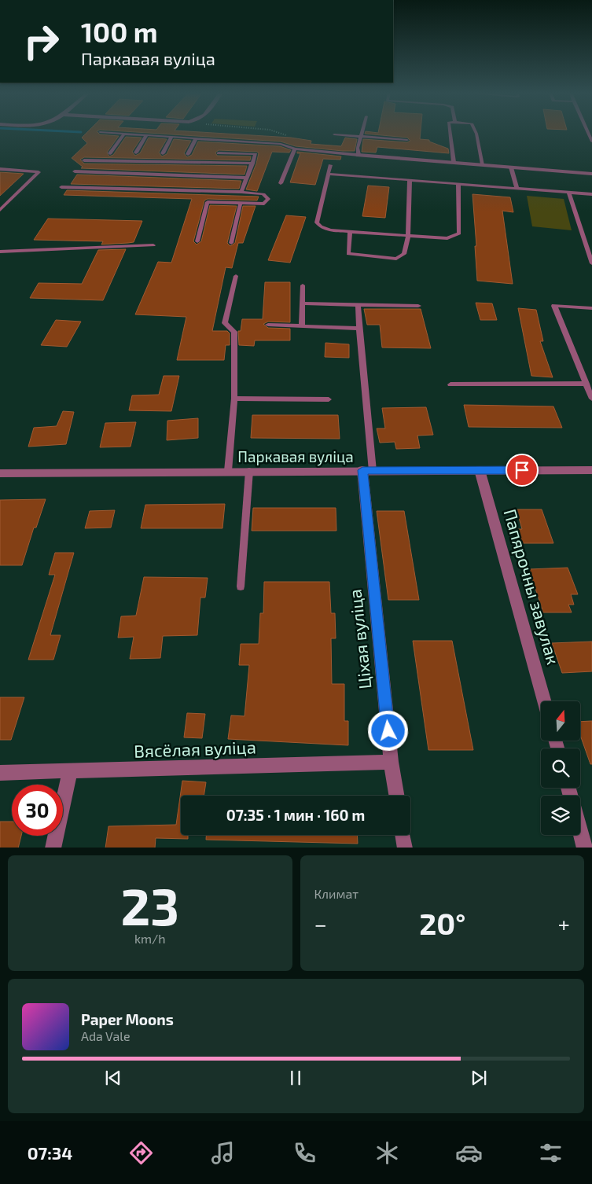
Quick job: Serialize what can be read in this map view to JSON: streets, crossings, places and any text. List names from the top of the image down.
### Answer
{
  "streets": {
    "street": [
      "Паркавая вуліца",
      "Папярочны завулак",
      "Ціхая вуліца",
      "Вясёлая вуліца"
    ]
  },
  "crossings": [
    ["Паркавая вуліца", "Папярочны завулак"],
    ["Паркавая вуліца", "Ціхая вуліца"],
    ["Ціхая вуліца", "Вясёлая вуліца"]
  ],
  "north": "top",
  "page": {
    "turn": ["100 m", "Паркавая вуліца"],
    "limit": "30",
    "trip": "07:35 · 1 мин · 160 m",
    "tile": [
      ["23", "km/h"],
      "Климат"
    ],
    "heat": ["−", "20°", "+"],
    "song": ["Paper Moons", "Ada Vale"],
    "tabs": "07:34"
  }
}
